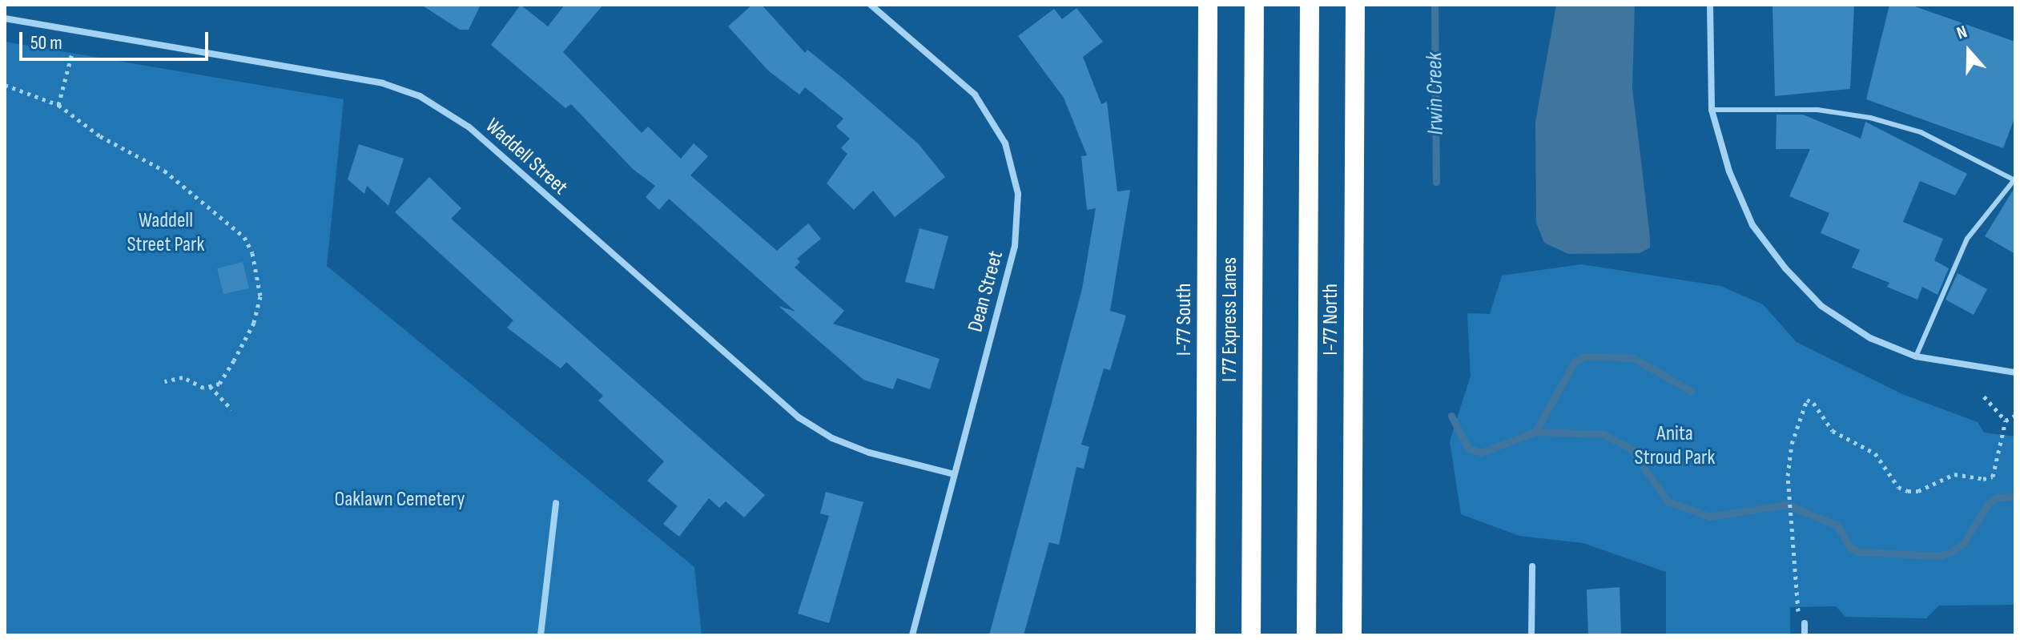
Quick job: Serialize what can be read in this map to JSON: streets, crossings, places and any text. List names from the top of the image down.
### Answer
{
  "streets": {
    "highway": ["I-77 South", "I 77 Express Lanes", "I-77 North"],
    "street": ["Waddell Street", "Dean Street"]
  },
  "crossings": [
    ["Waddell Street", "Dean Street"]
  ],
  "water": ["Irwin Creek"],
  "parks": ["Waddell Street Park", "Anita Stroud Park", "Oaklawn Cemetery"],
  "scale_bar": "50 m",
  "north": "top"
}
